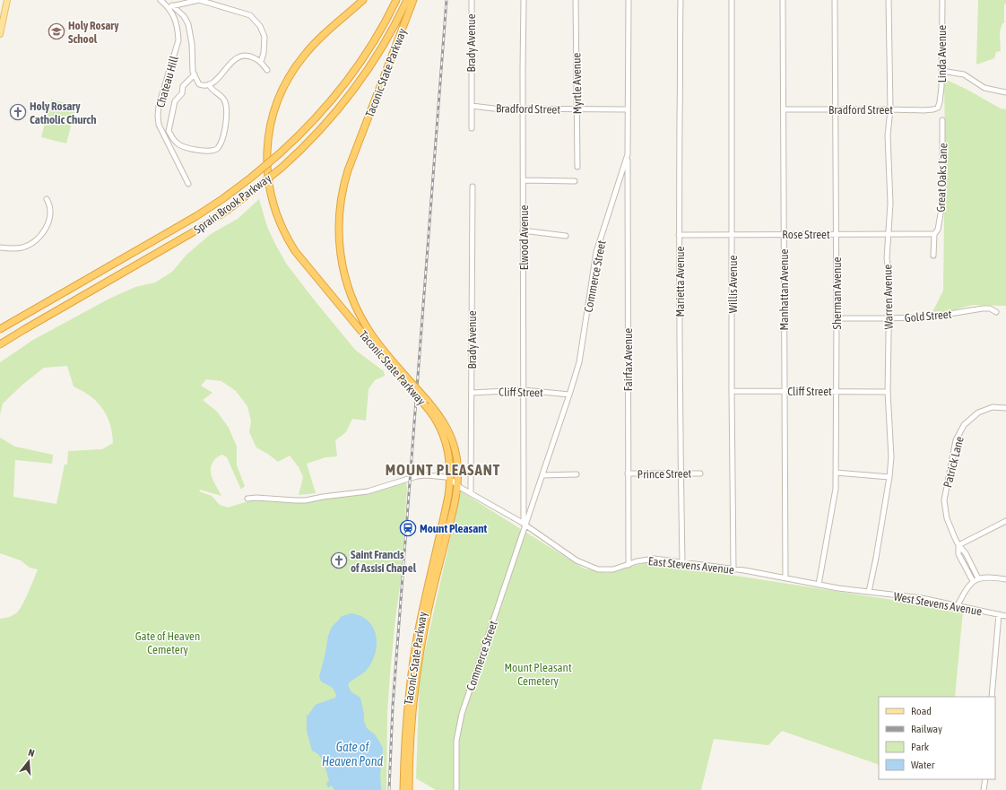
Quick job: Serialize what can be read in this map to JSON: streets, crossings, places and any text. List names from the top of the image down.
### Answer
{
  "streets": {
    "highway": ["Taconic State Parkway", "Sprain Brook Parkway"],
    "street": [
      "Brady Avenue",
      "Linda Avenue",
      "Chateau Hill",
      "Myrtle Avenue",
      "Bradford Street",
      "Great Oaks Lane",
      "Rose Street",
      "Elwood Avenue",
      "Commerce Street",
      "Marietta Avenue",
      "Willis Avenue",
      "Manhattan Avenue",
      "Sherman Avenue",
      "Warren Avenue",
      "Gold Street",
      "Fairfax Avenue",
      "Cliff Street",
      "Patrick Lane",
      "Prince Street",
      "East Stevens Avenue",
      "West Stevens Avenue"
    ]
  },
  "crossings": [
    ["Brady Avenue", "Bradford Street"],
    ["Brady Avenue", "Cliff Street"],
    ["Brady Avenue", "East Stevens Avenue"],
    ["Linda Avenue", "Bradford Street"],
    ["Taconic State Parkway", "East Stevens Avenue"],
    ["Myrtle Avenue", "Bradford Street"],
    ["Bradford Street", "Elwood Avenue"],
    ["Bradford Street", "Commerce Street"],
    ["Bradford Street", "Manhattan Avenue"],
    ["Bradford Street", "Sherman Avenue"],
    ["Bradford Street", "Warren Avenue"],
    ["Great Oaks Lane", "Rose Street"],
    ["Rose Street", "Marietta Avenue"],
    ["Rose Street", "Willis Avenue"],
    ["Rose Street", "Manhattan Avenue"],
    ["Rose Street", "Sherman Avenue"],
    ["Rose Street", "Warren Avenue"],
    ["Elwood Avenue", "Commerce Street"],
    ["Elwood Avenue", "Cliff Street"],
    ["Commerce Street", "Fairfax Avenue"],
    ["Commerce Street", "Cliff Street"],
    ["Commerce Street", "East Stevens Avenue"],
    ["Marietta Avenue", "Prince Street"],
    ["Marietta Avenue", "East Stevens Avenue"],
    ["Willis Avenue", "Cliff Street"],
    ["Willis Avenue", "East Stevens Avenue"],
    ["Manhattan Avenue", "Cliff Street"],
    ["Manhattan Avenue", "East Stevens Avenue"],
    ["Sherman Avenue", "Gold Street"],
    ["Sherman Avenue", "Cliff Street"],
    ["Sherman Avenue", "East Stevens Avenue"],
    ["Warren Avenue", "Gold Street"],
    ["Warren Avenue", "Cliff Street"],
    ["Warren Avenue", "East Stevens Avenue"],
    ["Warren Avenue", "West Stevens Avenue"],
    ["Fairfax Avenue", "Prince Street"],
    ["Fairfax Avenue", "East Stevens Avenue"],
    ["East Stevens Avenue", "West Stevens Avenue"]
  ],
  "districts": ["MOUNT PLEASANT"],
  "water": ["Gate of Heaven Pond"],
  "parks": ["Gate of Heaven Cemetery", "Mount Pleasant Cemetery"],
  "places": {
    "school or university": ["Holy Rosary School"],
    "church": ["Holy Rosary Catholic Church", "Saint Francis of Assisi Chapel"],
    "station": ["Mount Pleasant"]
  },
  "legend": [
    "Road",
    "Railway",
    "Park",
    "Water"
  ],
  "north": "top"
}
